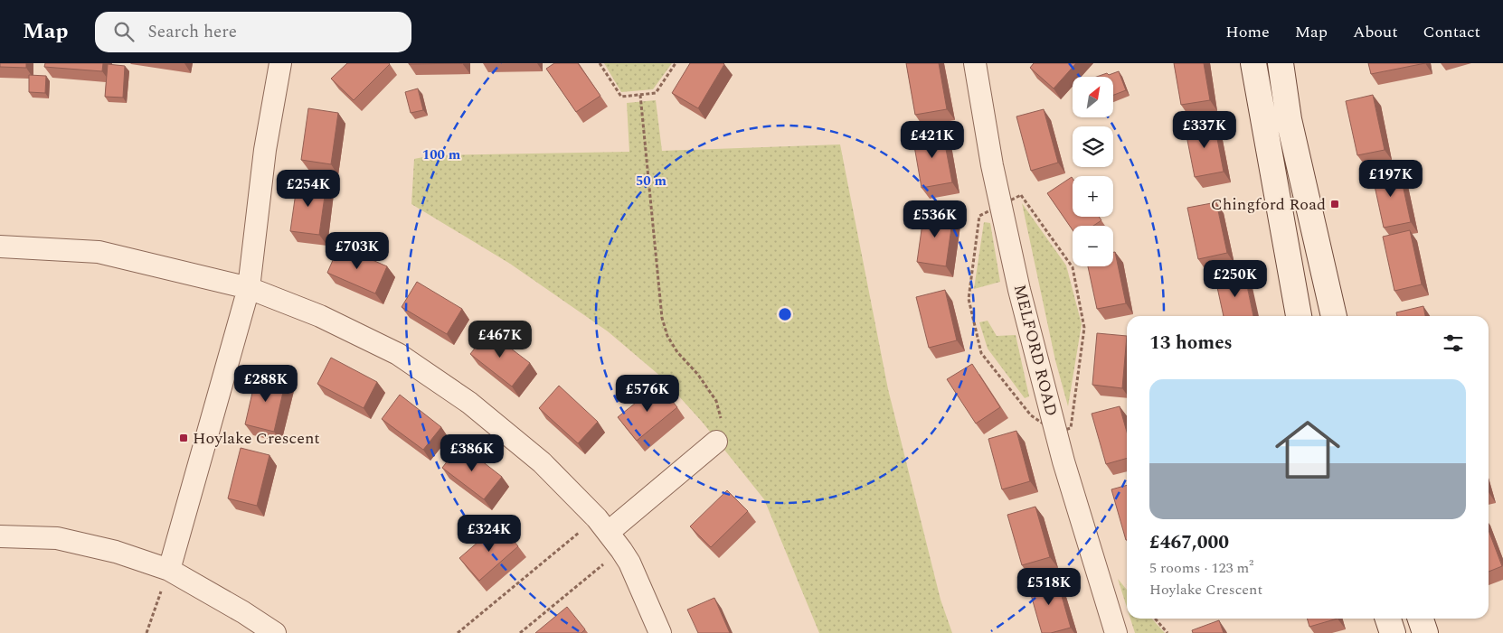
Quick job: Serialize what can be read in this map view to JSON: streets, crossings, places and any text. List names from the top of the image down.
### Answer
{
  "streets": {
    "street": ["MELFORD ROAD"]
  },
  "places": {
    "transit": ["Chingford Road", "Hoylake Crescent"]
  },
  "north": "top right",
  "page": {
    "header": "Map",
    "search": "Search here",
    "nav": [
      "Home",
      "Map",
      "About",
      "Contact"
    ],
    "map_buttons": ["+", "−"],
    "price": [
      "£337K",
      "£421K",
      "£197K",
      "£254K",
      "£536K",
      "£703K",
      "£250K",
      "£467K",
      "£288K",
      "£576K",
      "£386K",
      "£324K",
      "£518K"
    ],
    "heading": "13 homes",
    "list": [
      {
        "name": "£467,000",
        "note": "5 rooms · 123 m² · Hoylake Crescent"
      }
    ]
  },
  "rings": ["100 m", "50 m"]
}
